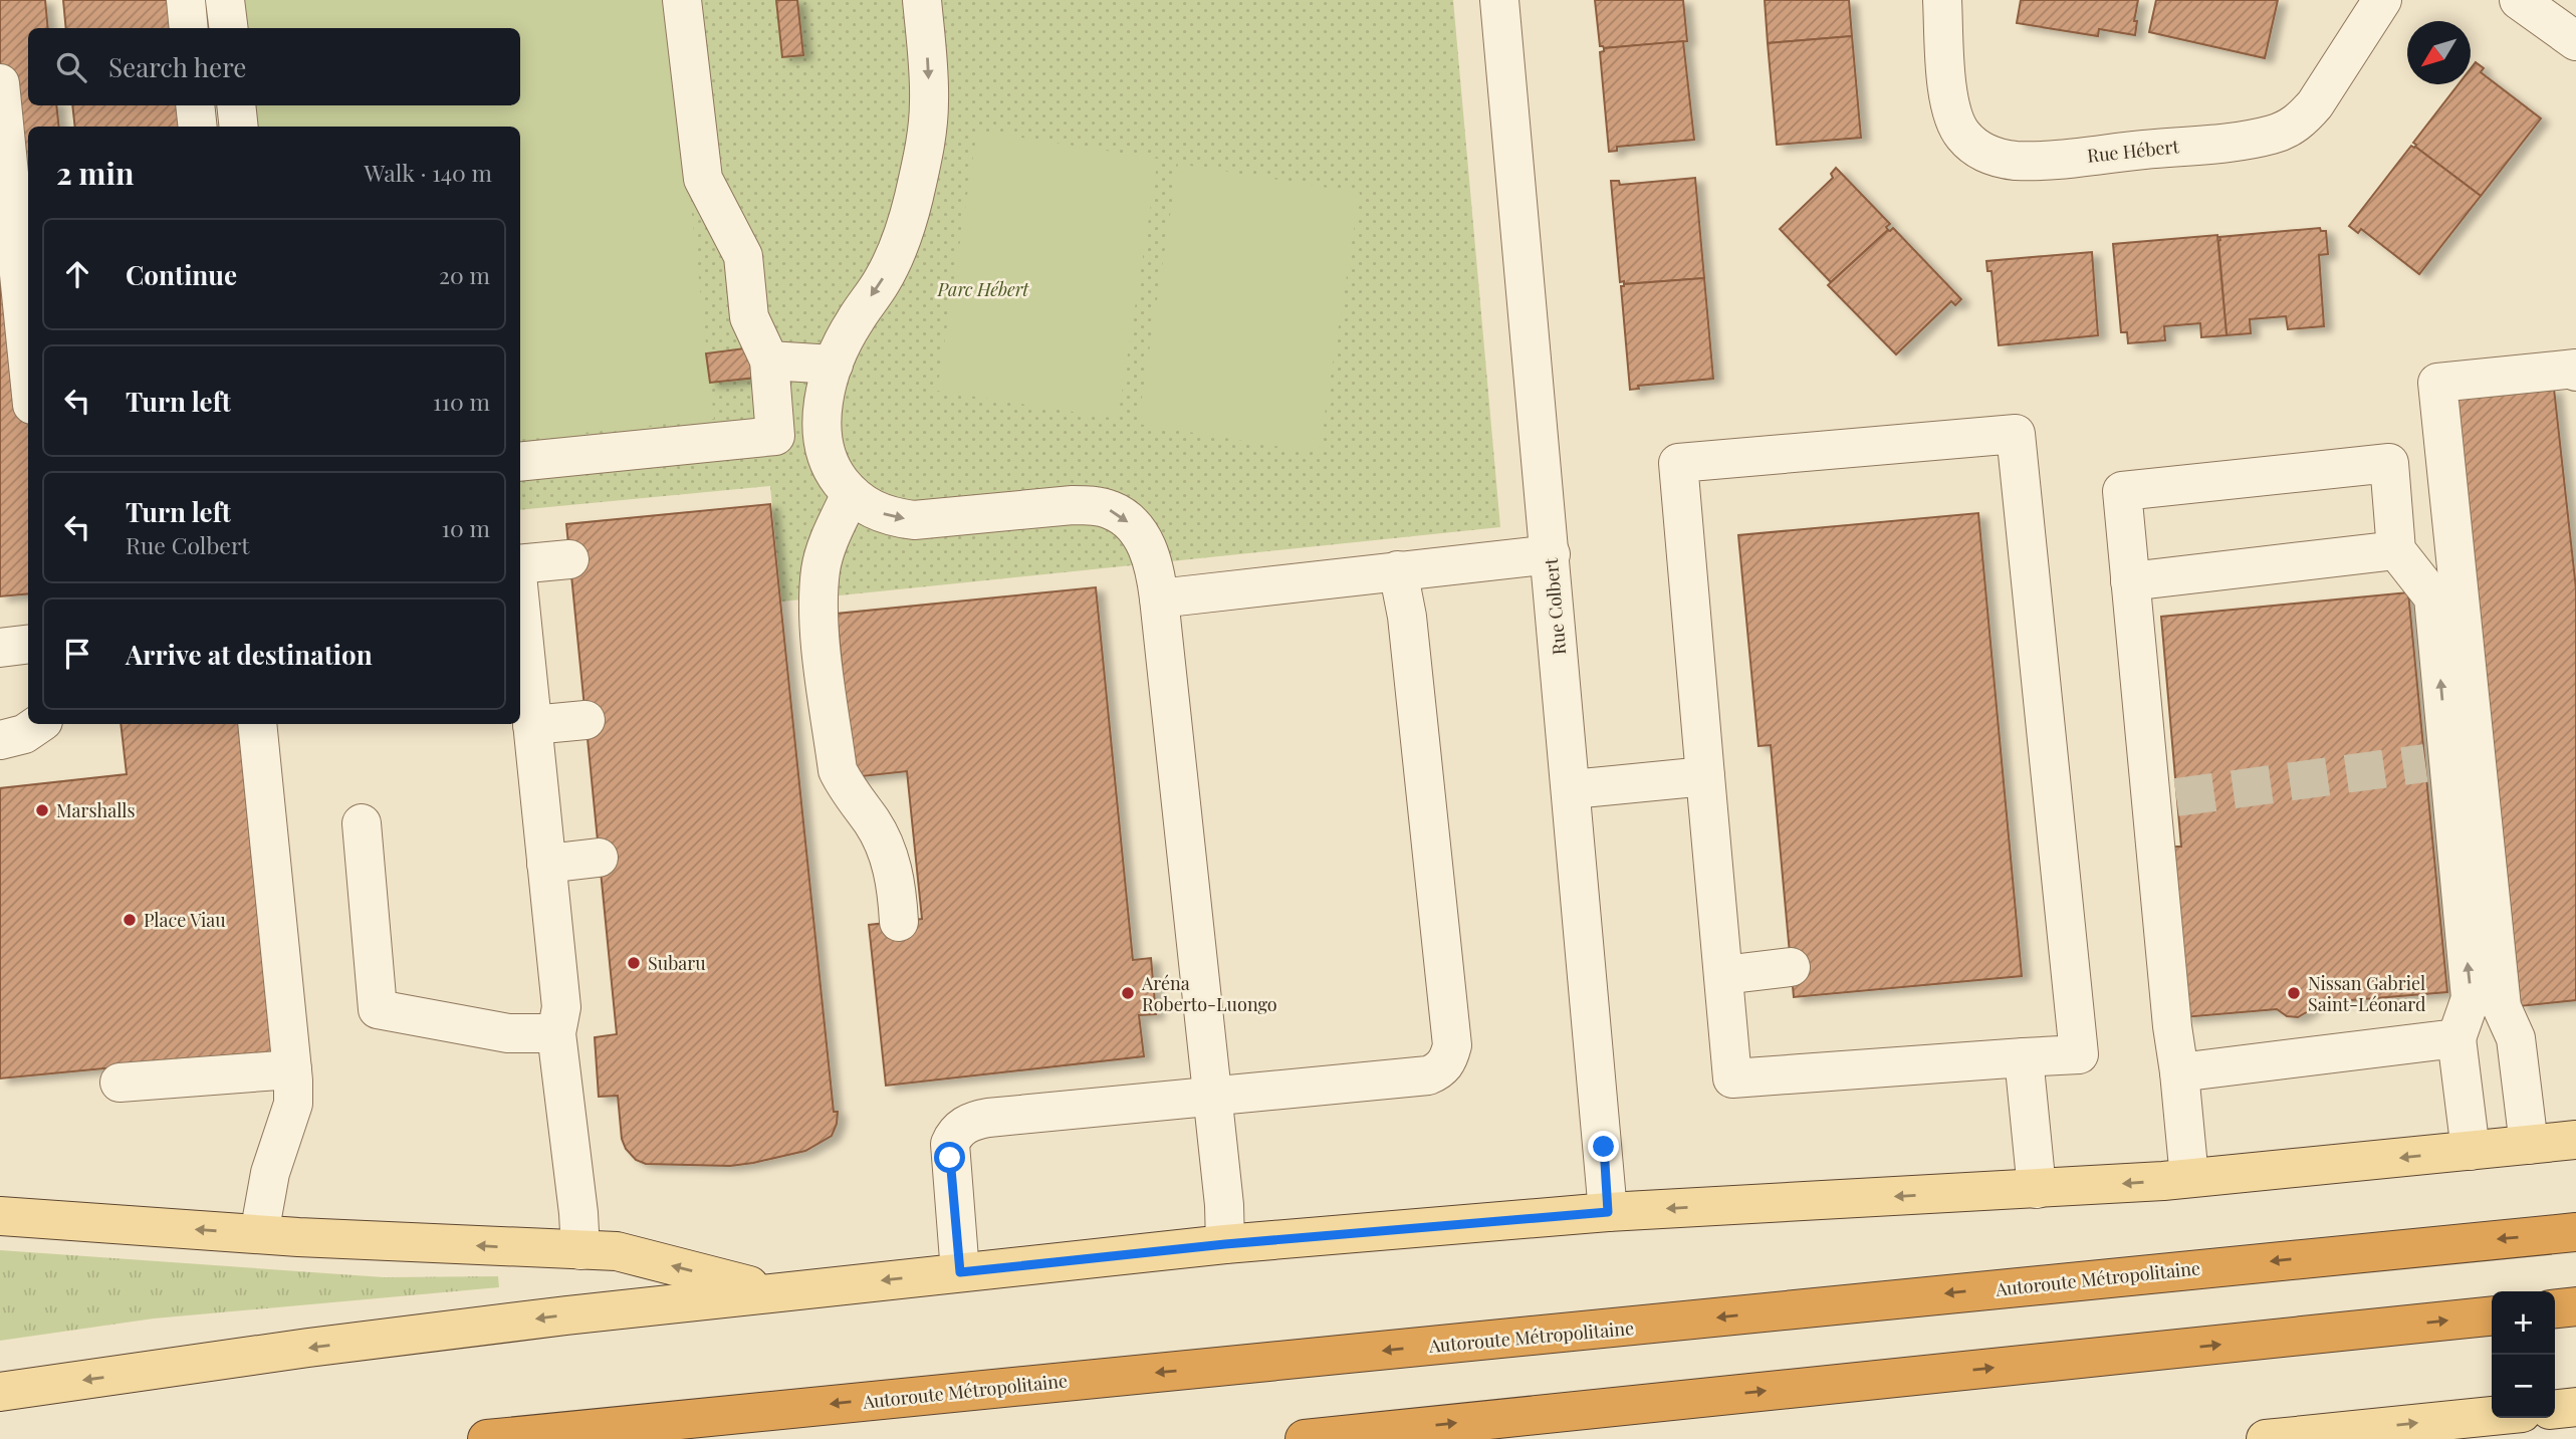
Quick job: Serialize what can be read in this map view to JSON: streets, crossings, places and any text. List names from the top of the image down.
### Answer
{
  "streets": {
    "highway": ["Autoroute Métropolitaine"],
    "street": ["Rue Hébert", "Rue Colbert"]
  },
  "parks": ["Parc Hébert"],
  "places": [
    "Marshalls",
    "Place Viau",
    "Subaru",
    "Aréna Roberto-Luongo",
    "Nissan Gabriel Saint-Léonard"
  ],
  "north": "bottom left",
  "page": {
    "search": "Search here",
    "heading": ["2 min", "Walk · 140 m"],
    "list": [
      ["Continue", "20 m"],
      ["Turn left", "110 m"],
      ["Turn left", "Rue Colbert", "10 m"],
      "Arrive at destination"
    ],
    "map_buttons": ["+", "−"]
  }
}
